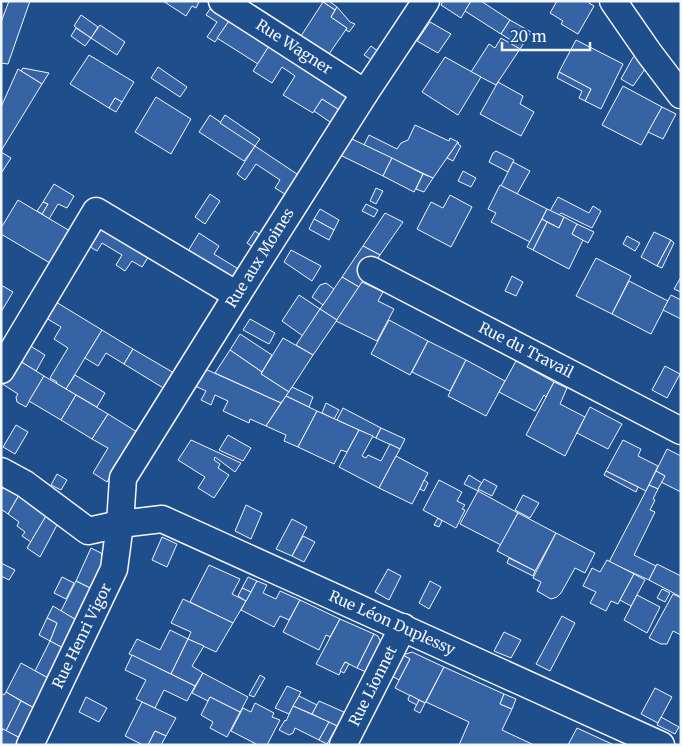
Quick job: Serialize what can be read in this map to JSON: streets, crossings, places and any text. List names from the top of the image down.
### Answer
{
  "streets": {
    "street": [
      "Rue Wagner",
      "Rue aux Moines",
      "Rue du Travail",
      "Rue Léon Duplessy",
      "Rue Henri Vigor",
      "Rue Lionnet"
    ]
  },
  "crossings": [
    ["Rue Wagner", "Rue aux Moines"],
    ["Rue aux Moines", "Rue Léon Duplessy"],
    ["Rue aux Moines", "Rue Henri Vigor"],
    ["Rue Léon Duplessy", "Rue Henri Vigor"],
    ["Rue Léon Duplessy", "Rue Lionnet"]
  ],
  "scale_bar": "20 m"
}
